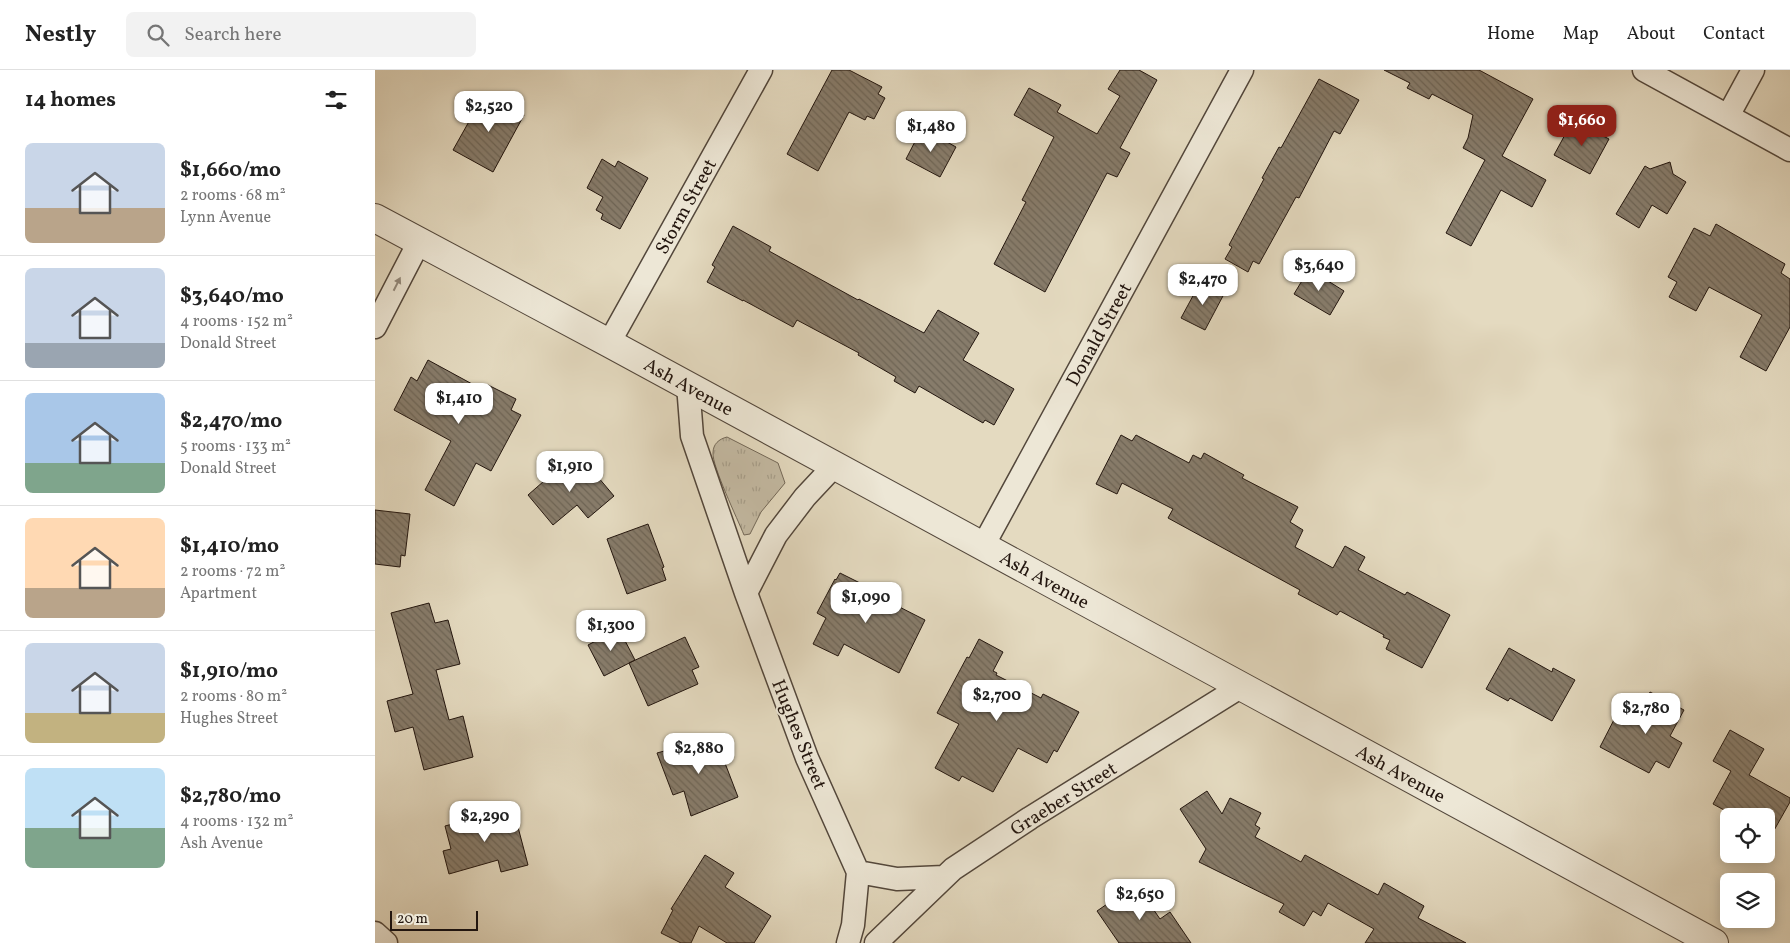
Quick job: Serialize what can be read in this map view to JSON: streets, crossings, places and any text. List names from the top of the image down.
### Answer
{
  "streets": {
    "street": [
      "Storm Street",
      "Donald Street",
      "Ash Avenue",
      "Hughes Street",
      "Graeber Street"
    ]
  },
  "crossings": [
    ["Storm Street", "Ash Avenue"],
    ["Donald Street", "Ash Avenue"],
    ["Ash Avenue", "Hughes Street"],
    ["Ash Avenue", "Graeber Street"]
  ],
  "scale_bar": "20 m",
  "page": {
    "header": "Nestly",
    "search": "Search here",
    "nav": [
      "Home",
      "Map",
      "About",
      "Contact"
    ],
    "heading": "14 homes",
    "price": [
      "$2,520",
      "$1,660",
      "$1,480",
      "$3,640",
      "$2,470",
      "$1,410",
      "$1,910",
      "$1,090",
      "$1,300",
      "$2,700",
      "$2,780",
      "$2,880",
      "$2,290",
      "$2,650"
    ],
    "list": [
      {
        "name": "$1,660/mo",
        "note": "2 rooms · 68 m² · Lynn Avenue"
      },
      {
        "name": "$3,640/mo",
        "note": "4 rooms · 152 m² · Donald Street"
      },
      {
        "name": "$2,470/mo",
        "note": "5 rooms · 133 m² · Donald Street"
      },
      {
        "name": "$1,410/mo",
        "note": "2 rooms · 72 m² · Apartment"
      },
      {
        "name": "$1,910/mo",
        "note": "2 rooms · 80 m² · Hughes Street"
      },
      {
        "name": "$2,780/mo",
        "note": "4 rooms · 132 m² · Ash Avenue"
      }
    ],
    "scale": "20 m"
  }
}
